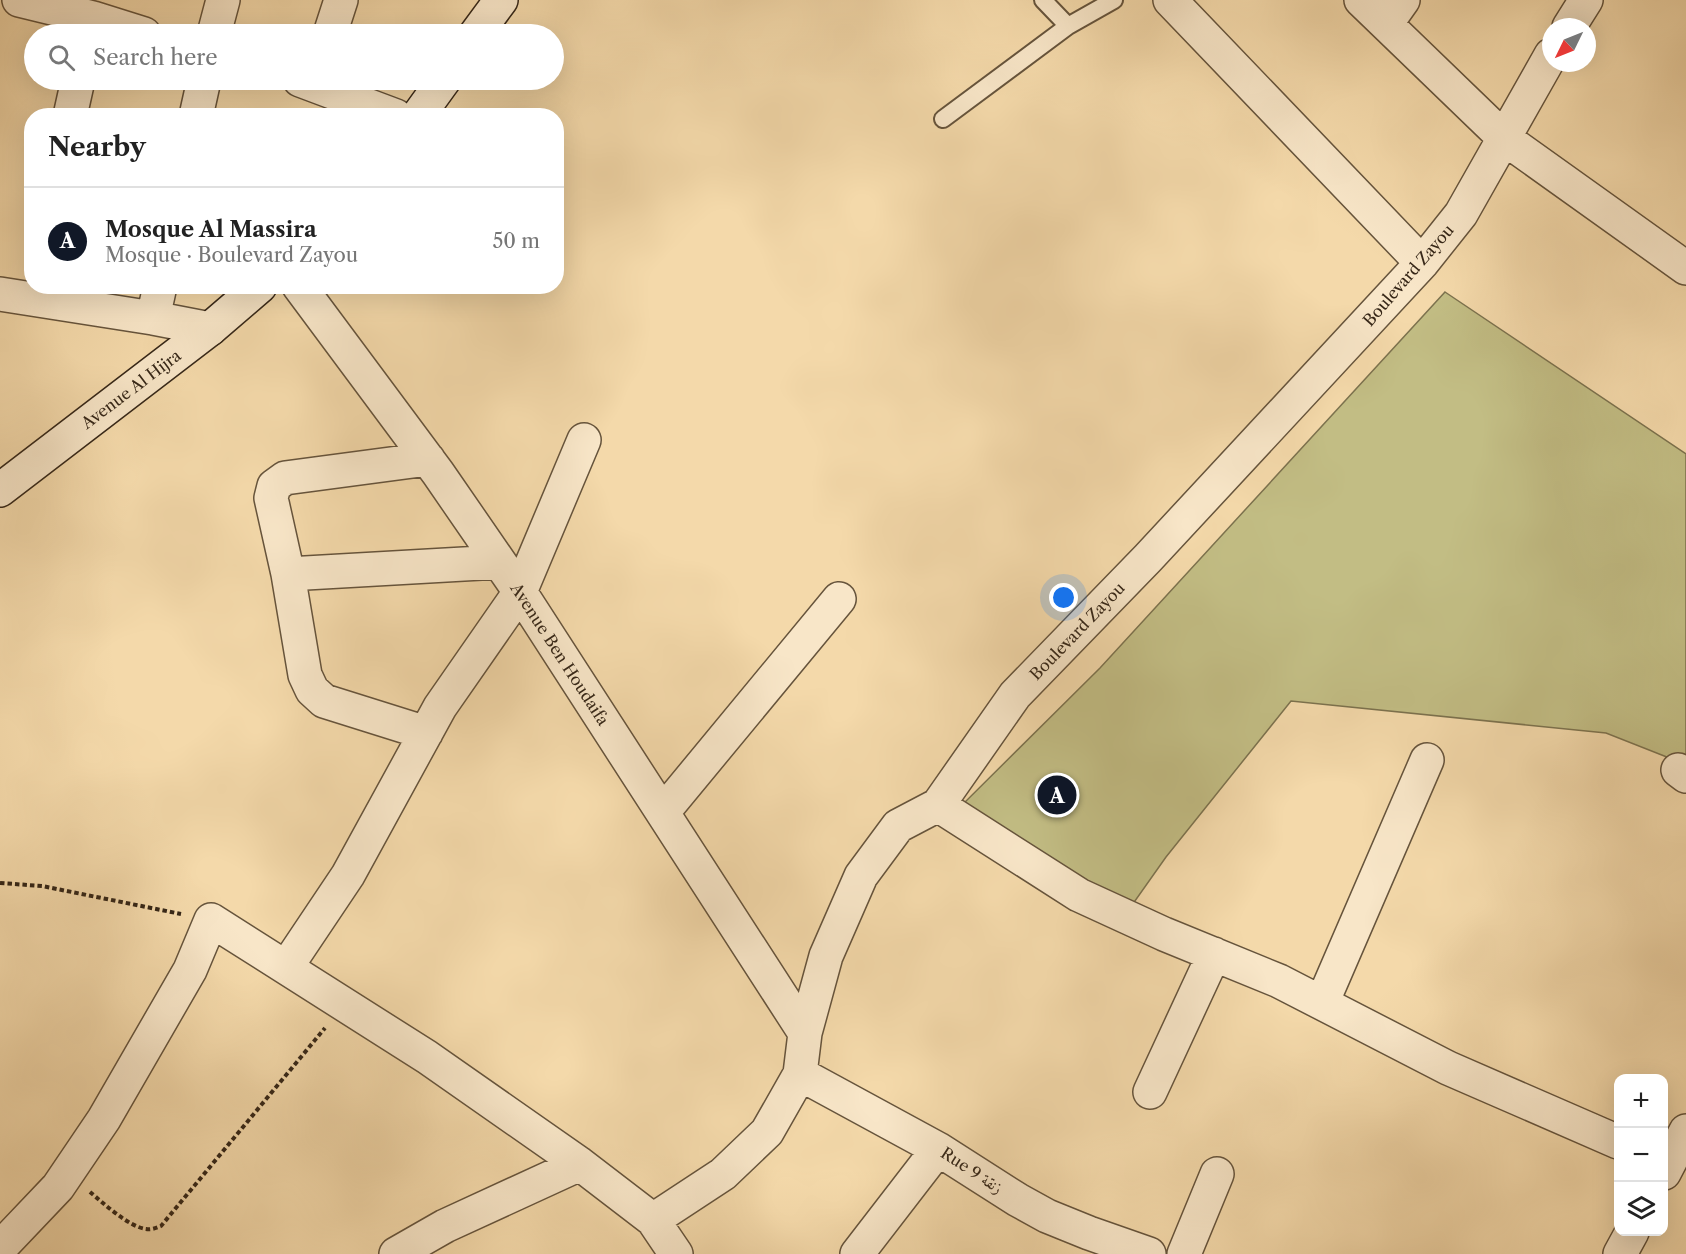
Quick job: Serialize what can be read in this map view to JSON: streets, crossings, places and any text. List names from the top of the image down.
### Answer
{
  "streets": {
    "street": [
      "Boulevard Zayou",
      "Avenue Al Hijra",
      "Avenue Ben Houdaifa",
      "Rue 9 زنقة"
    ]
  },
  "crossings": [
    ["Boulevard Zayou", "Avenue Ben Houdaifa"],
    ["Boulevard Zayou", "Rue 9 زنقة"]
  ],
  "north": "bottom left",
  "page": {
    "search": "Search here",
    "heading": "Nearby",
    "list": [
      {
        "mark": "A",
        "name": "Mosque Al Massira",
        "note": "Mosque · Boulevard Zayou",
        "value": "50 m"
      }
    ],
    "pins": "A",
    "map_buttons": ["+", "−"]
  }
}
